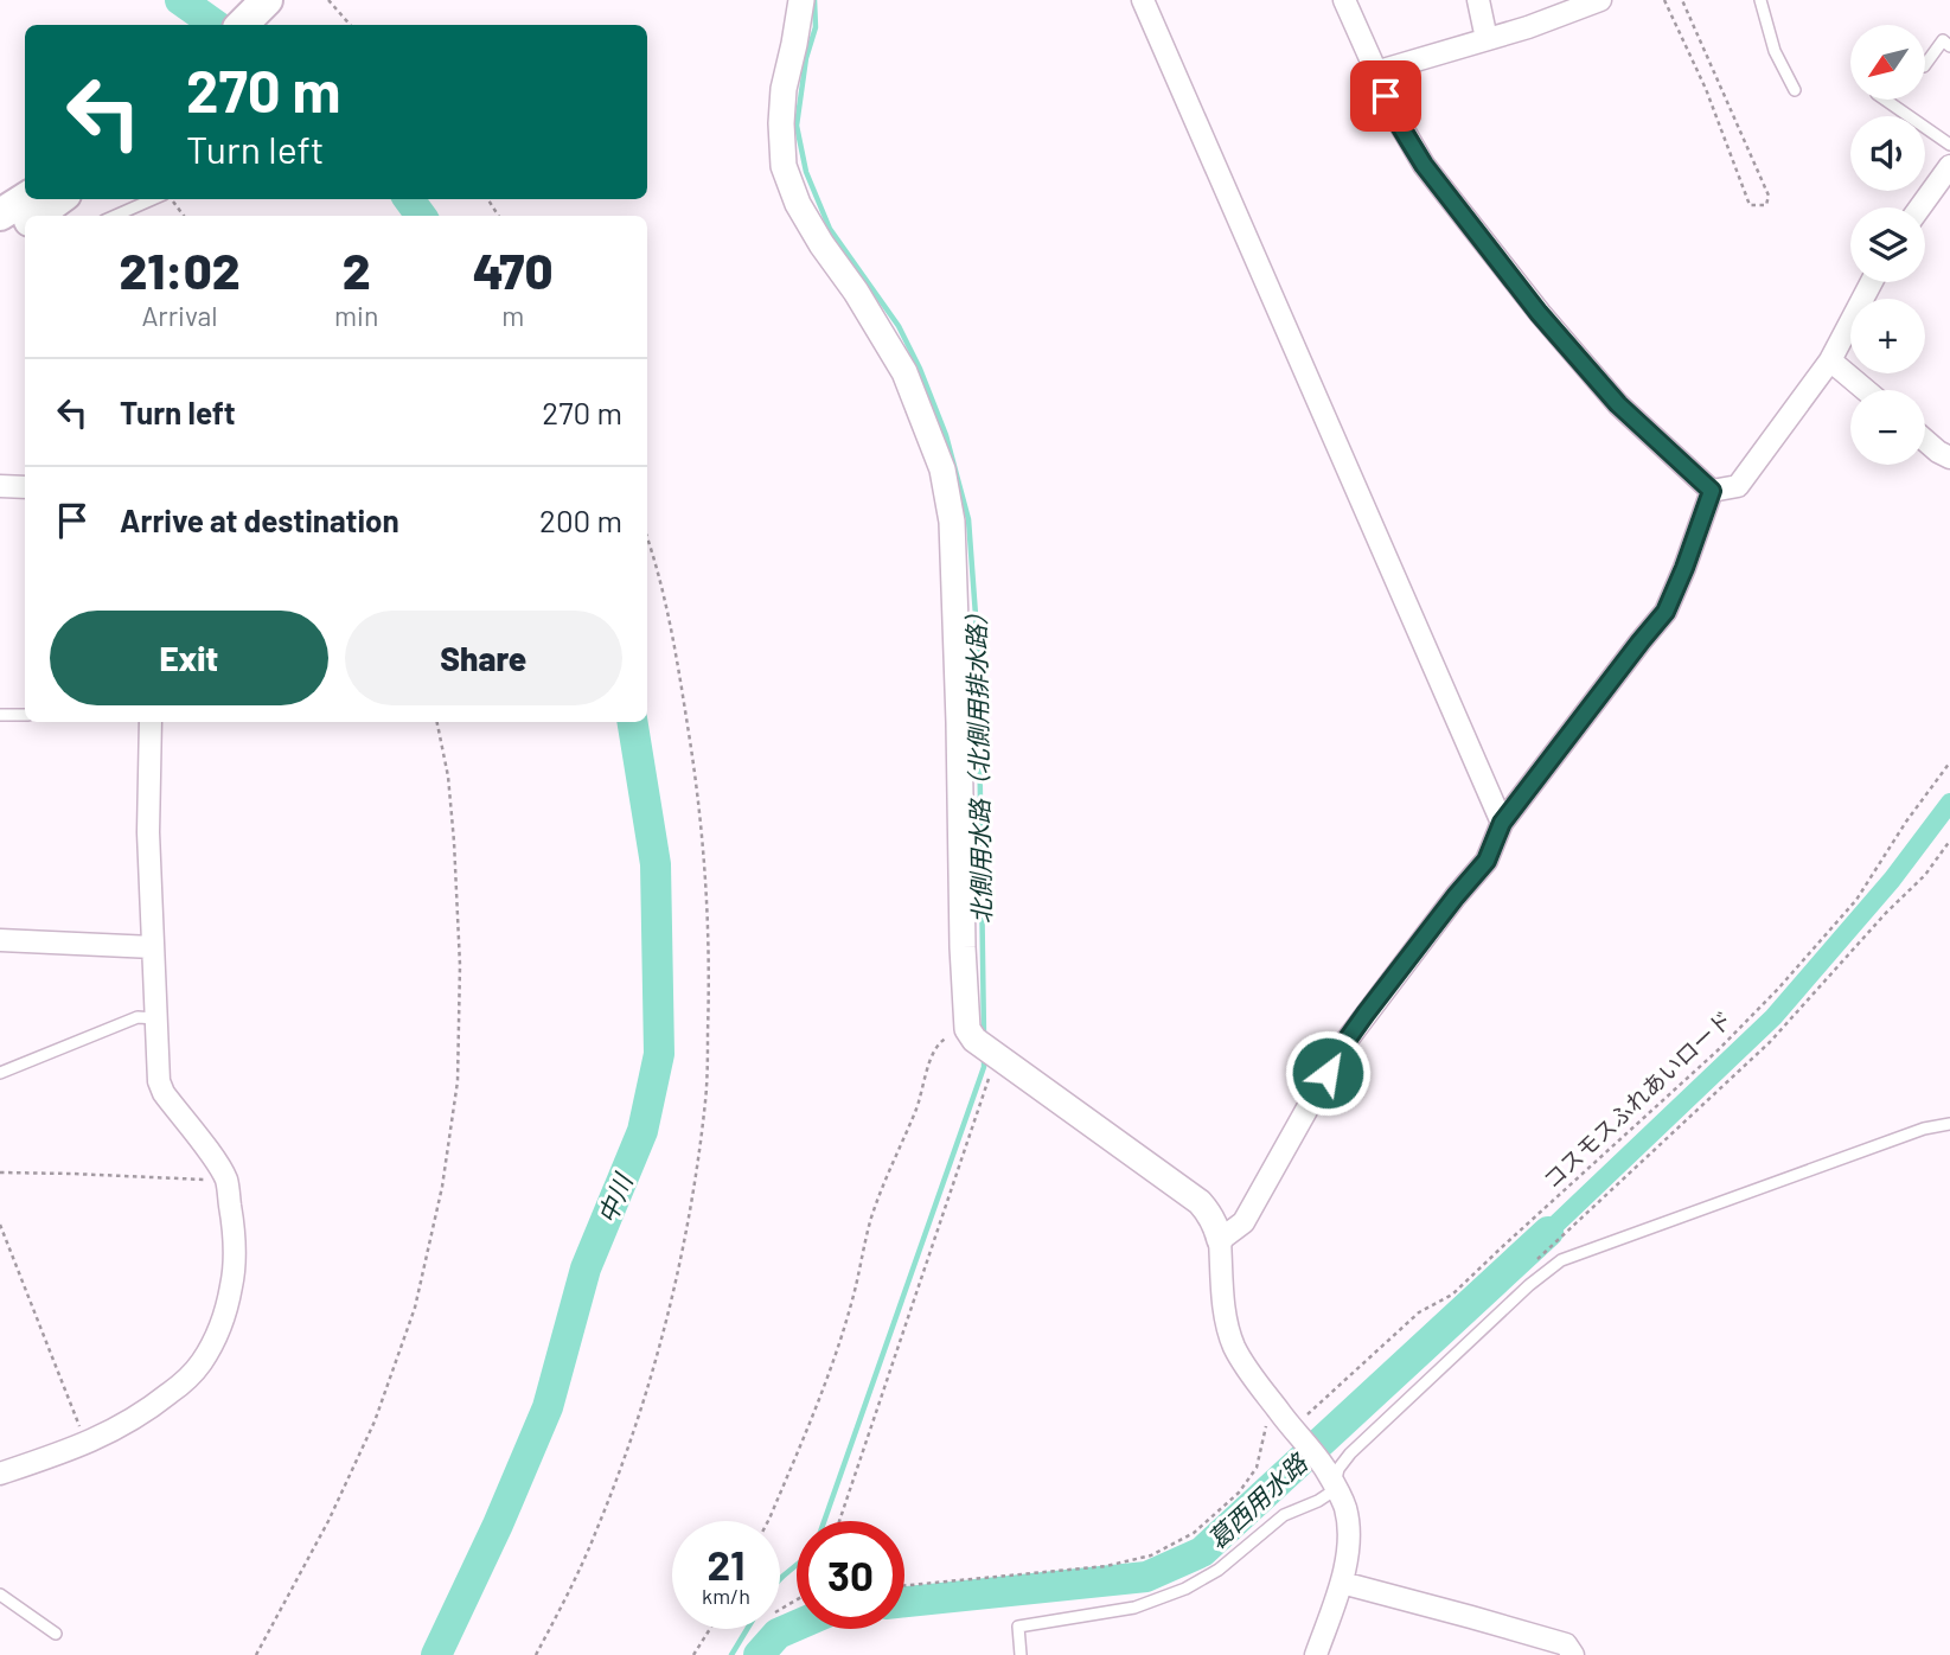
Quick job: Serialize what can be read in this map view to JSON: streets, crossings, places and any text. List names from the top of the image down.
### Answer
{
  "streets": {
    "path": ["コスモスふれあいロード"]
  },
  "water": ["北側用水路（北側用排水路）", "中川", "葛西用水路"],
  "north": "bottom left",
  "page": {
    "map_buttons": ["+", "−"],
    "turn": ["270 m", "Turn left"],
    "eta": [
      "21:02",
      "Arrival",
      "2",
      "min",
      "470",
      "m"
    ],
    "list": [
      {
        "name": "Turn left",
        "value": "270 m"
      },
      {
        "name": "Arrive at destination",
        "value": "200 m"
      }
    ],
    "buttons": ["Exit", "Share"],
    "speed": "21 km/h",
    "limit": "30"
  }
}
